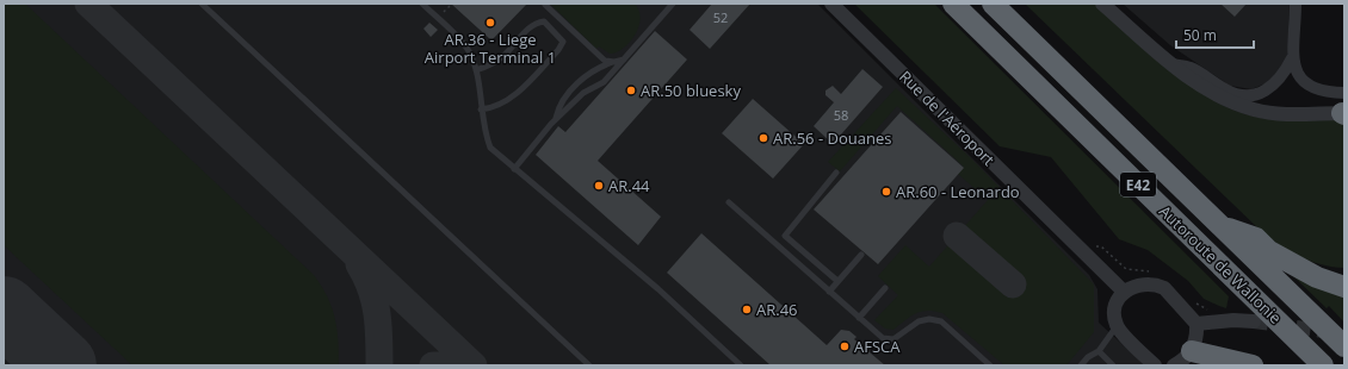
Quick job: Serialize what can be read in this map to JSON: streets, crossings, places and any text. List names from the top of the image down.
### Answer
{
  "streets": {
    "highway": ["E42", "Autoroute de Wallonie"],
    "street": ["Rue de l'Aéroport"]
  },
  "places": [
    "AR.36 - Liege Airport Terminal 1",
    "AR.50 bluesky",
    "AR.56 - Douanes",
    "AR.44",
    "AR.60 - Leonardo",
    "AR.46",
    "AFSCA"
  ],
  "house_numbers": ["52", "58"],
  "scale_bar": "50 m"
}
